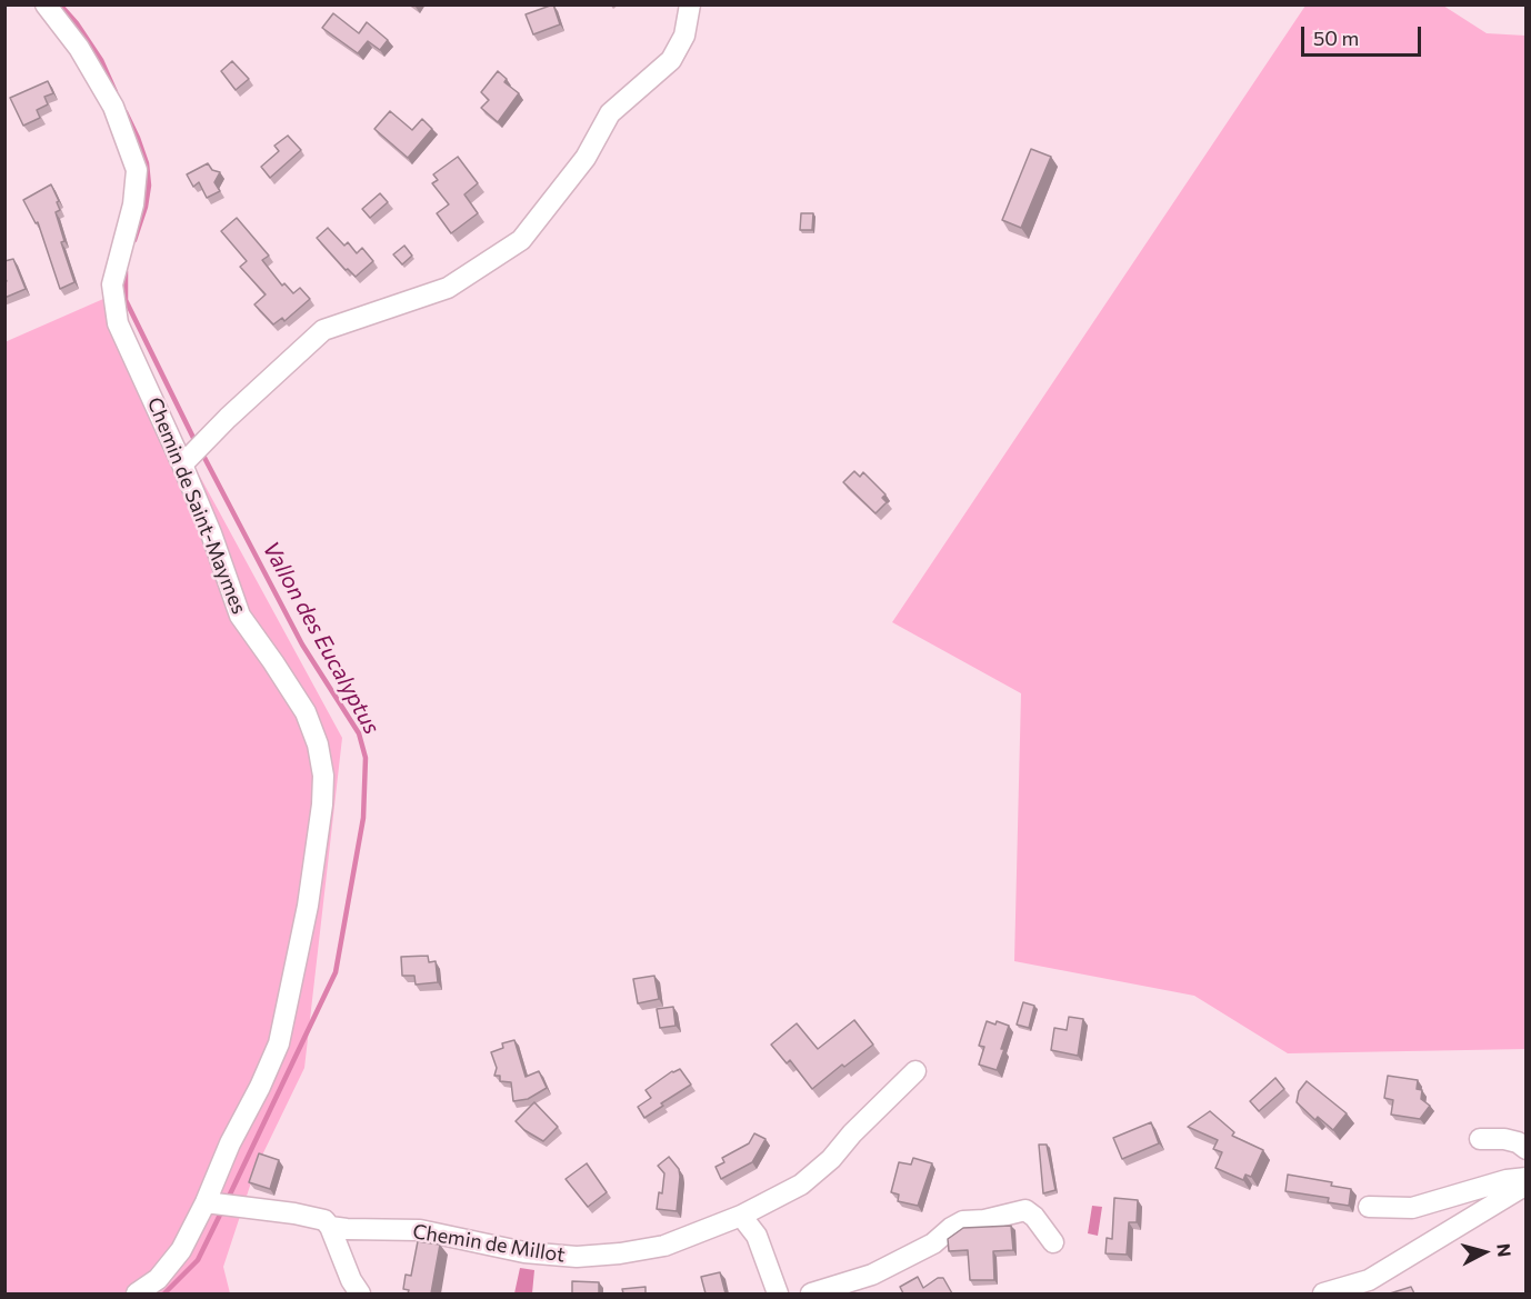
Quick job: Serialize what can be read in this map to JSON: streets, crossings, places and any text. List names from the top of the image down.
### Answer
{
  "streets": {
    "street": ["Chemin de Saint-Maymes", "Chemin de Millot"]
  },
  "crossings": [
    ["Chemin de Saint-Maymes", "Chemin de Millot"]
  ],
  "water": ["Vallon des Eucalyptus"],
  "scale_bar": "50 m",
  "north": "right"
}
